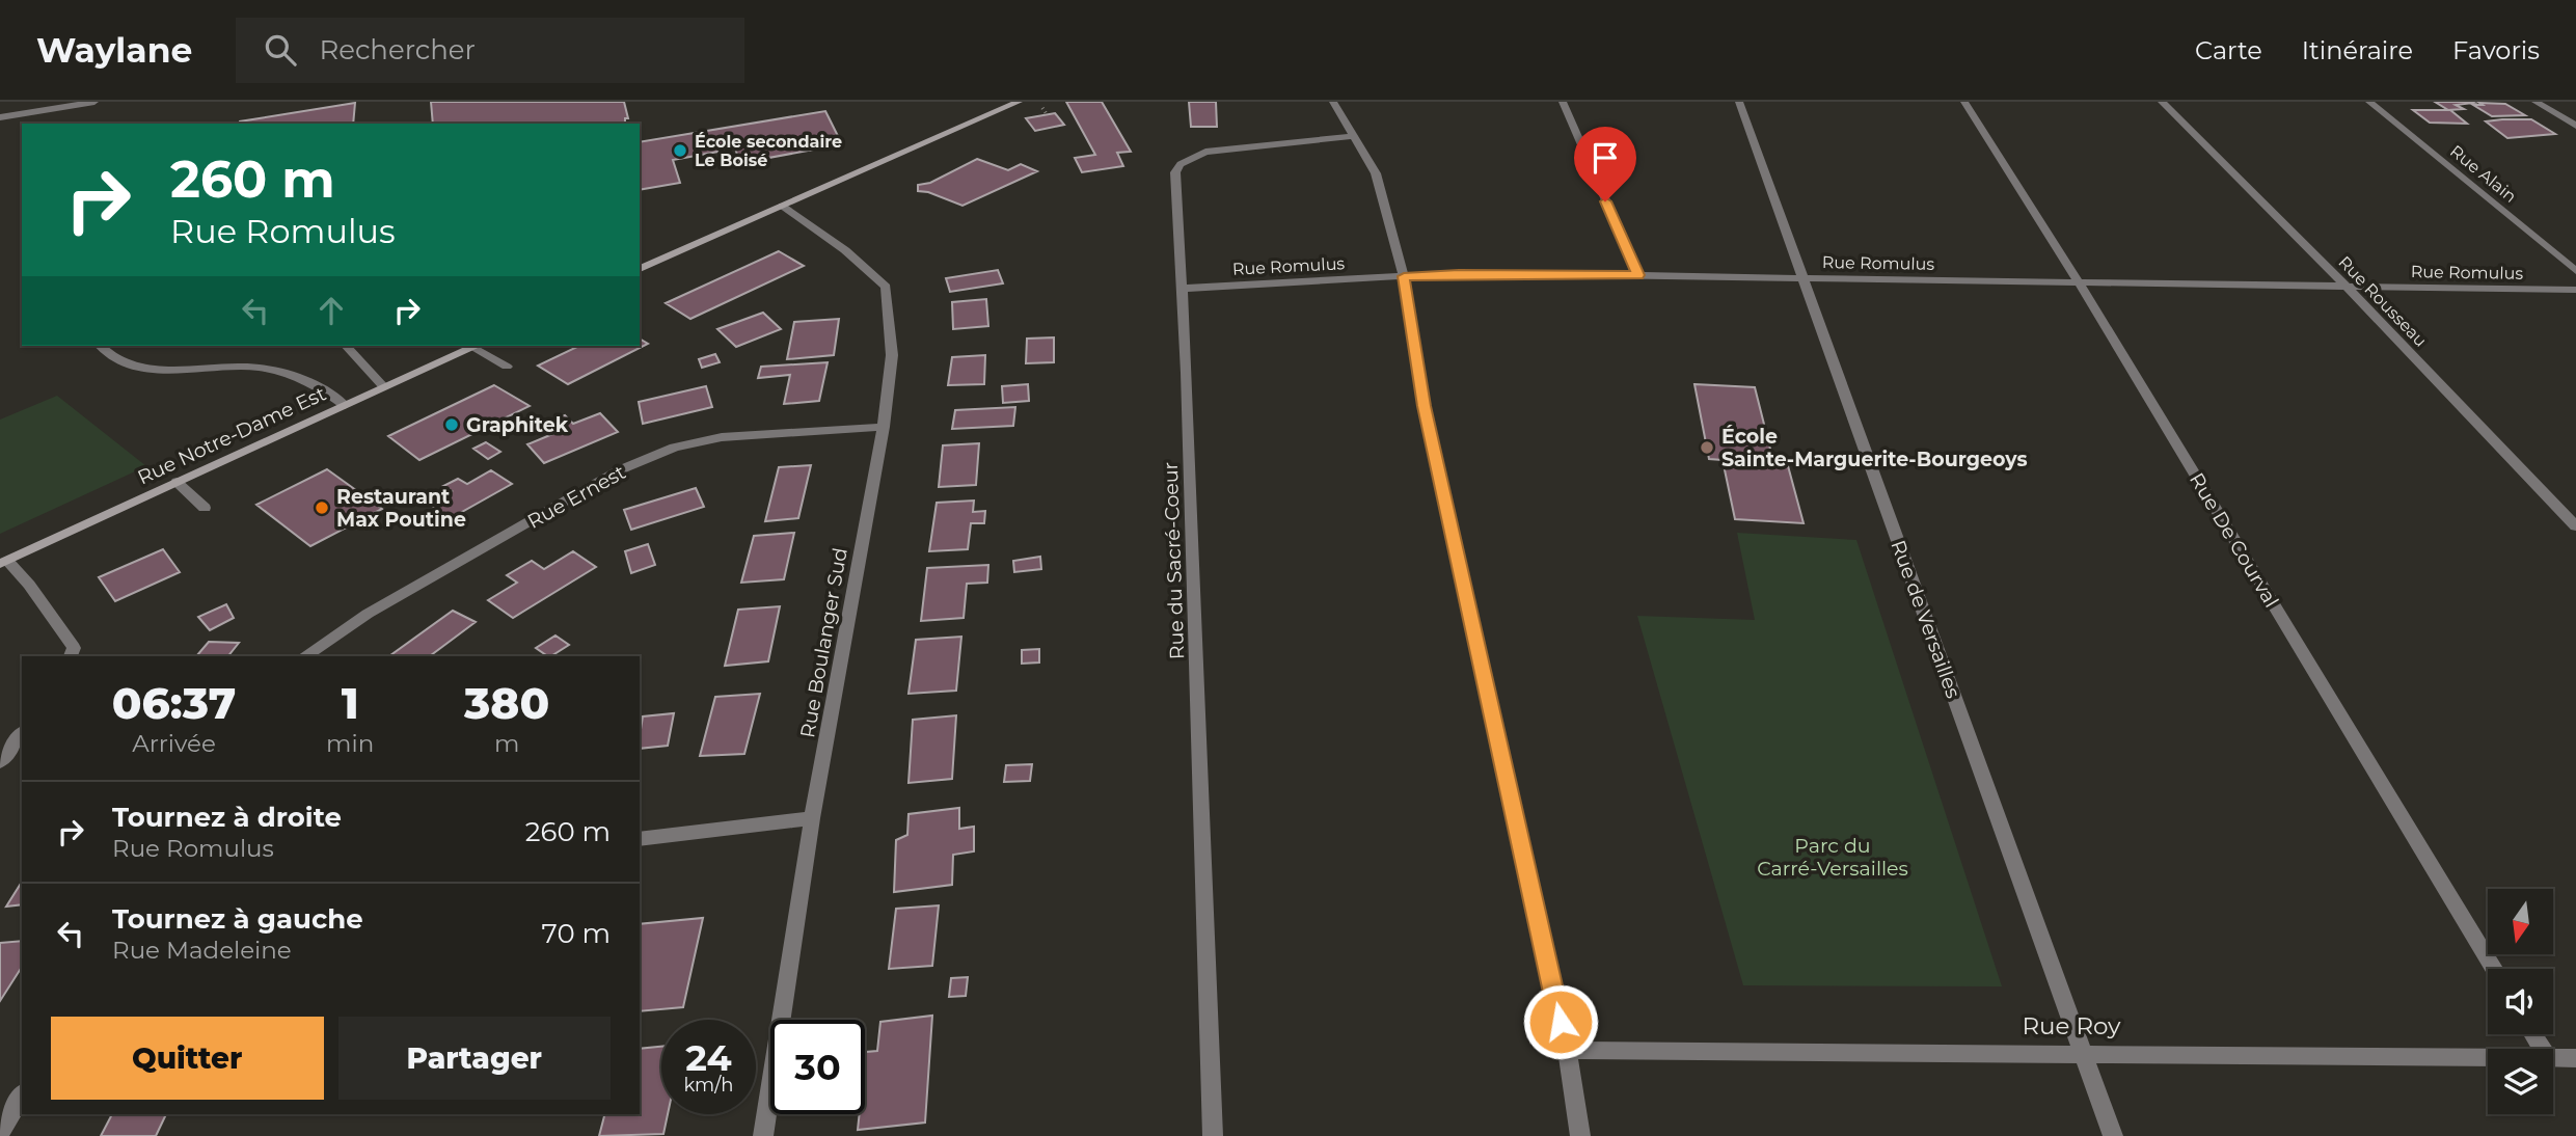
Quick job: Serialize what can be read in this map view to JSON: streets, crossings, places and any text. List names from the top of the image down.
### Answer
{
  "streets": {
    "street": [
      "Rue Alain",
      "Rue Romulus",
      "Rue Rousseau",
      "Rue Notre-Dame Est",
      "Rue Ernest",
      "Rue De Courval",
      "Rue du Sacré-Coeur",
      "Rue de Versailles",
      "Rue Boulanger Sud",
      "Rue Roy"
    ]
  },
  "crossings": [
    ["Rue Romulus", "Rue Rousseau"],
    ["Rue Romulus", "Rue De Courval"],
    ["Rue Romulus", "Rue du Sacré-Coeur"],
    ["Rue Romulus", "Rue de Versailles"],
    ["Rue Ernest", "Rue Boulanger Sud"],
    ["Rue de Versailles", "Rue Roy"]
  ],
  "parks": ["Parc du Carré-Versailles"],
  "places": [
    "École secondaire Le Boisé",
    "Graphitek",
    "École Sainte-Marguerite-Bourgeoys",
    "Restaurant Max Poutine"
  ],
  "north": "bottom",
  "page": {
    "header": "Waylane",
    "search": "Rechercher",
    "nav": ["Carte", "Itinéraire", "Favoris"],
    "turn": ["260 m", "Rue Romulus"],
    "eta": [
      "06:37",
      "Arrivée",
      "1",
      "min",
      "380",
      "m"
    ],
    "list": [
      {
        "name": "Tournez à droite",
        "note": "Rue Romulus",
        "value": "260 m"
      },
      {
        "name": "Tournez à gauche",
        "note": "Rue Madeleine",
        "value": "70 m"
      }
    ],
    "buttons": ["Quitter", "Partager"],
    "speed": "24 km/h",
    "limit": "30"
  }
}
